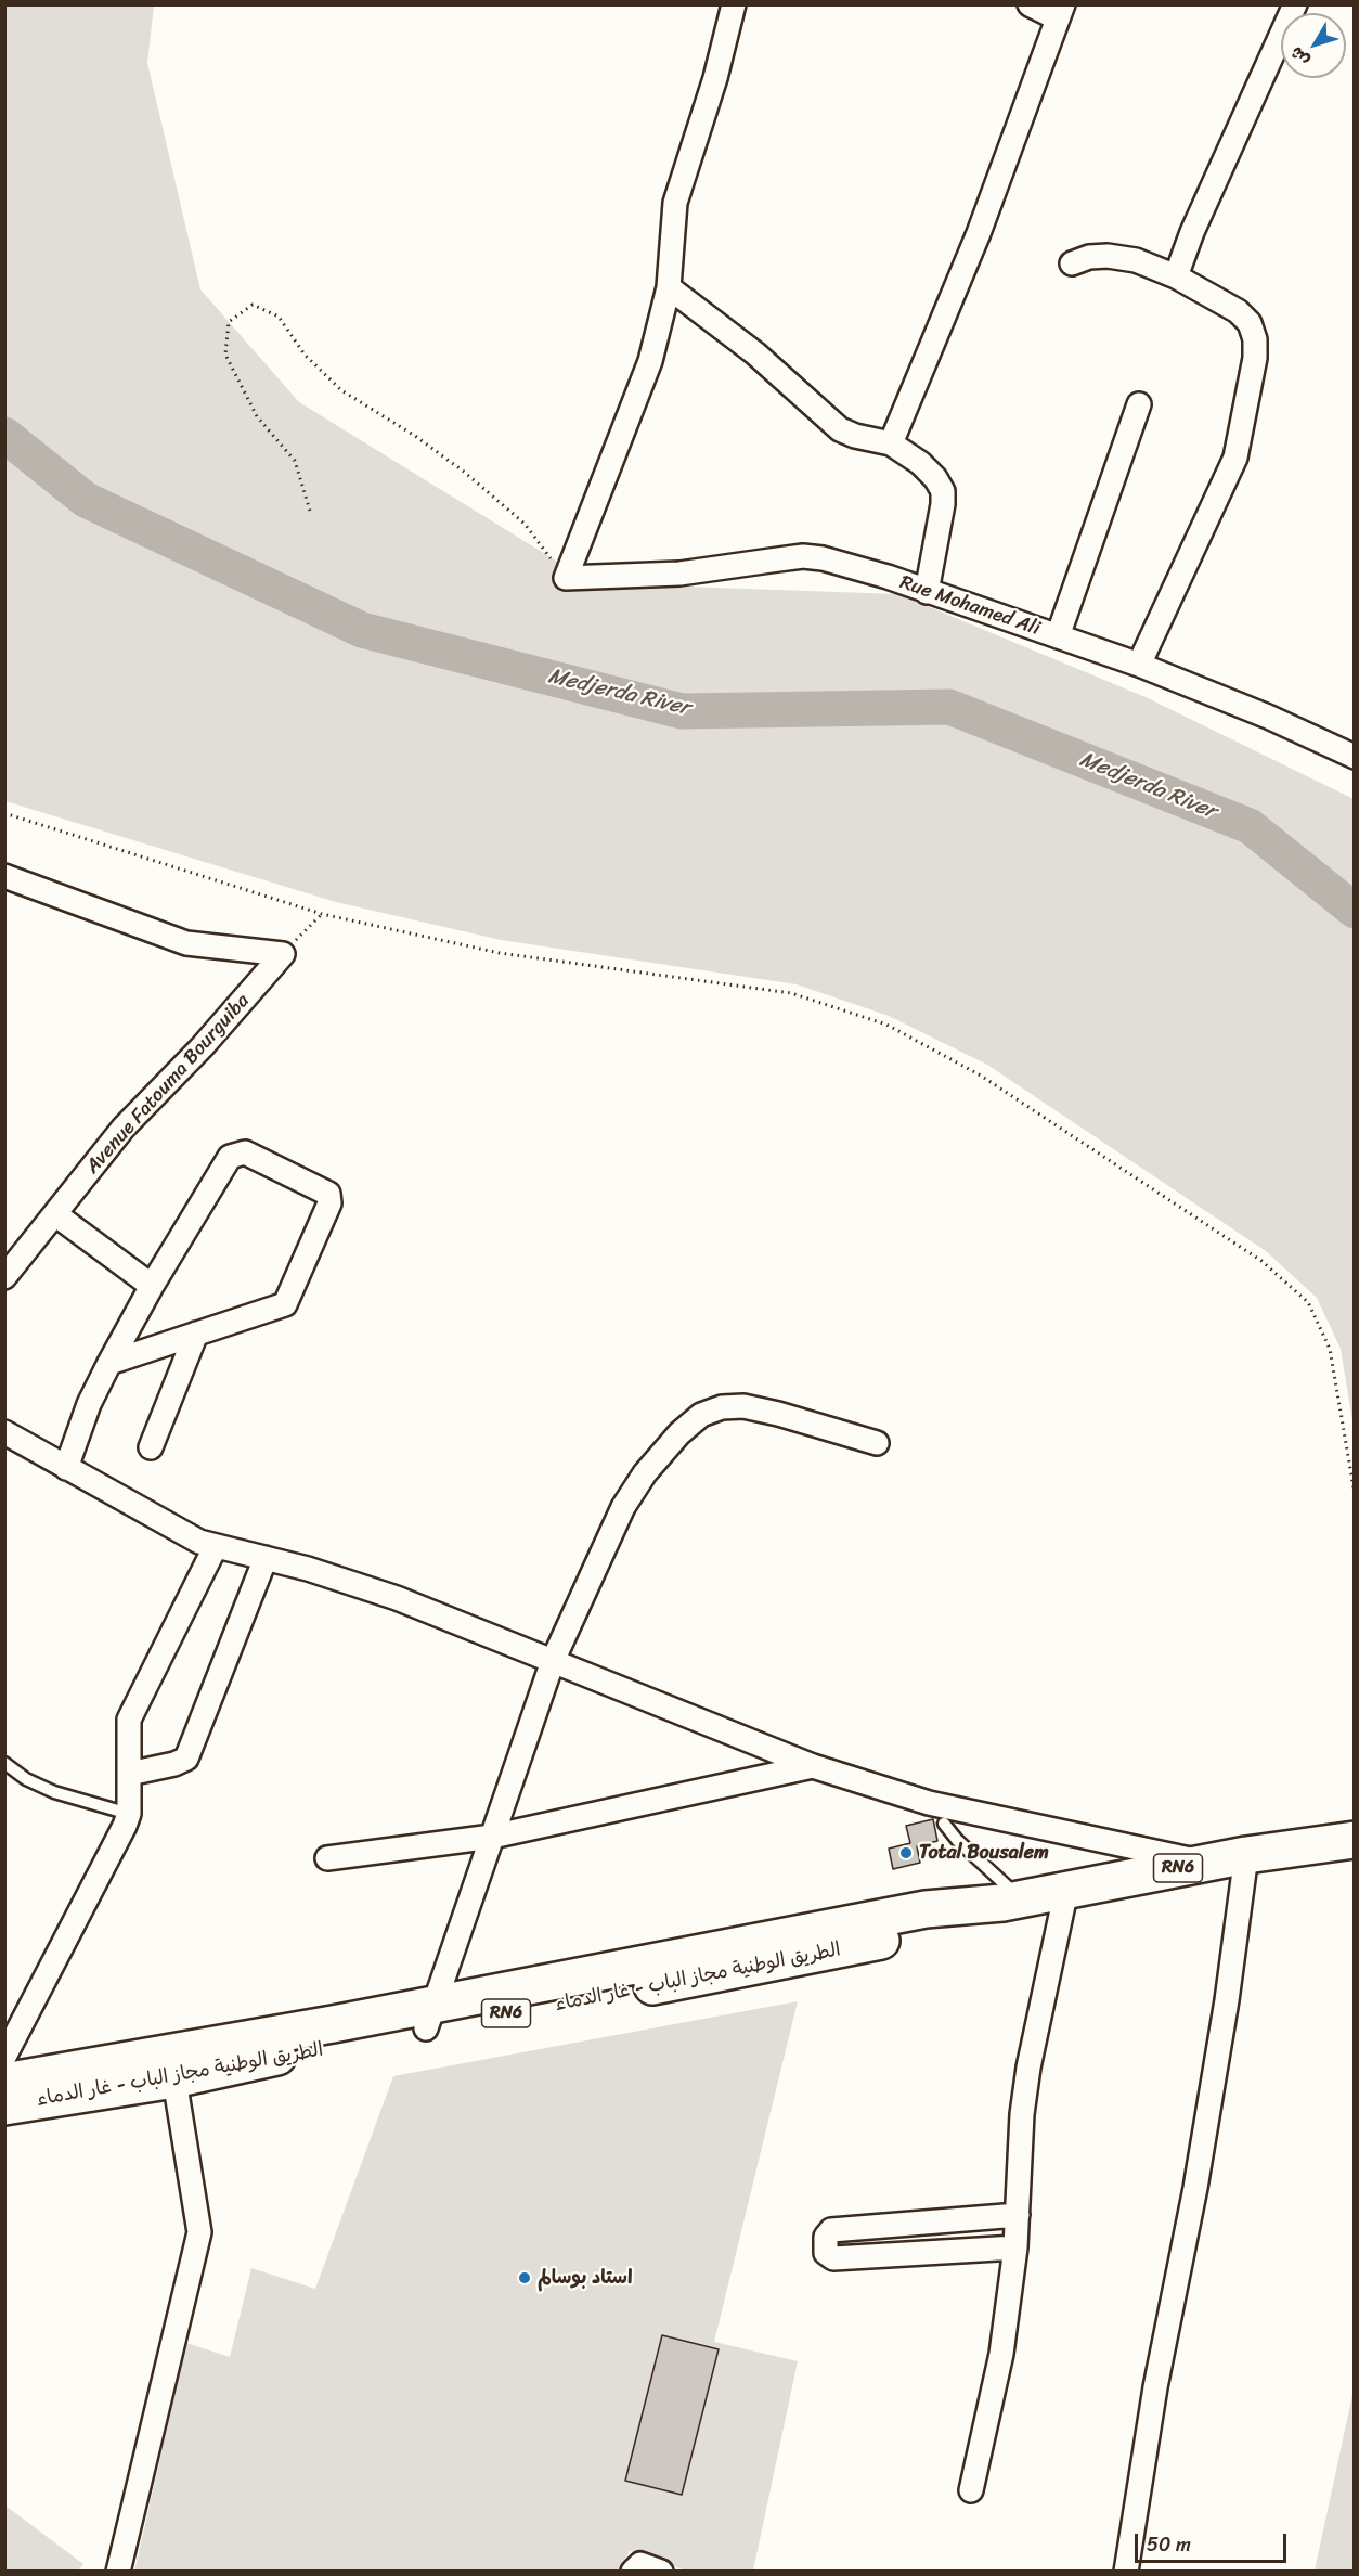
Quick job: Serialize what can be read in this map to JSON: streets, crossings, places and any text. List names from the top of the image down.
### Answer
{
  "streets": {
    "main road": ["RN6", "الطريق الوطنية مجاز الباب - غار الدماء"],
    "street": ["Rue Mohamed Ali", "Avenue Fatouma Bourguiba"]
  },
  "water": ["Medjerda River"],
  "places": ["Total Bousalem", "استاد بوسالم"],
  "scale_bar": "50 m",
  "north": "bottom left"
}
